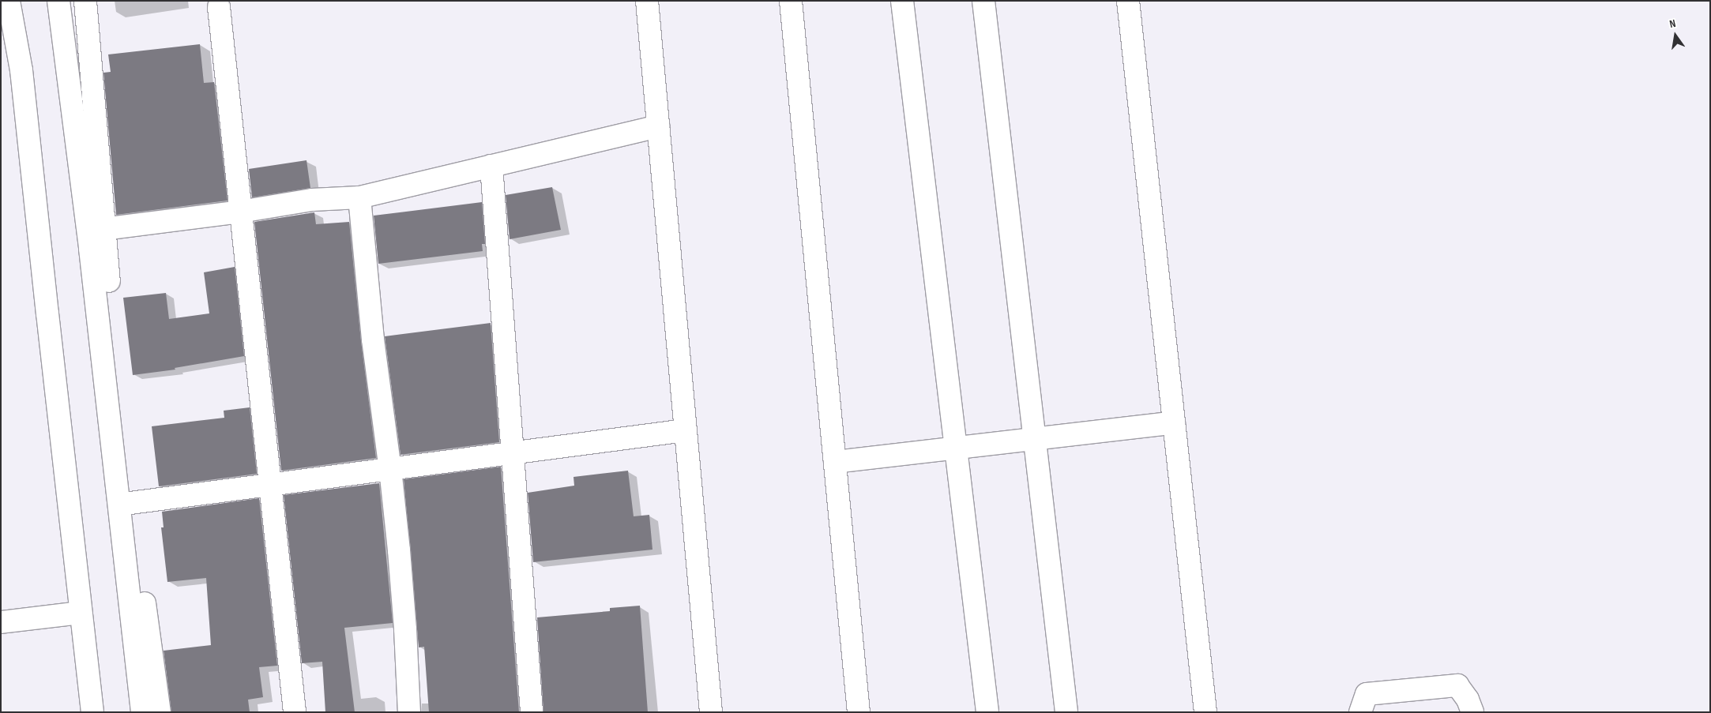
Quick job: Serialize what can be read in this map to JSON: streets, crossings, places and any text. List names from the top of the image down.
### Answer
{
  "north": "top"
}
